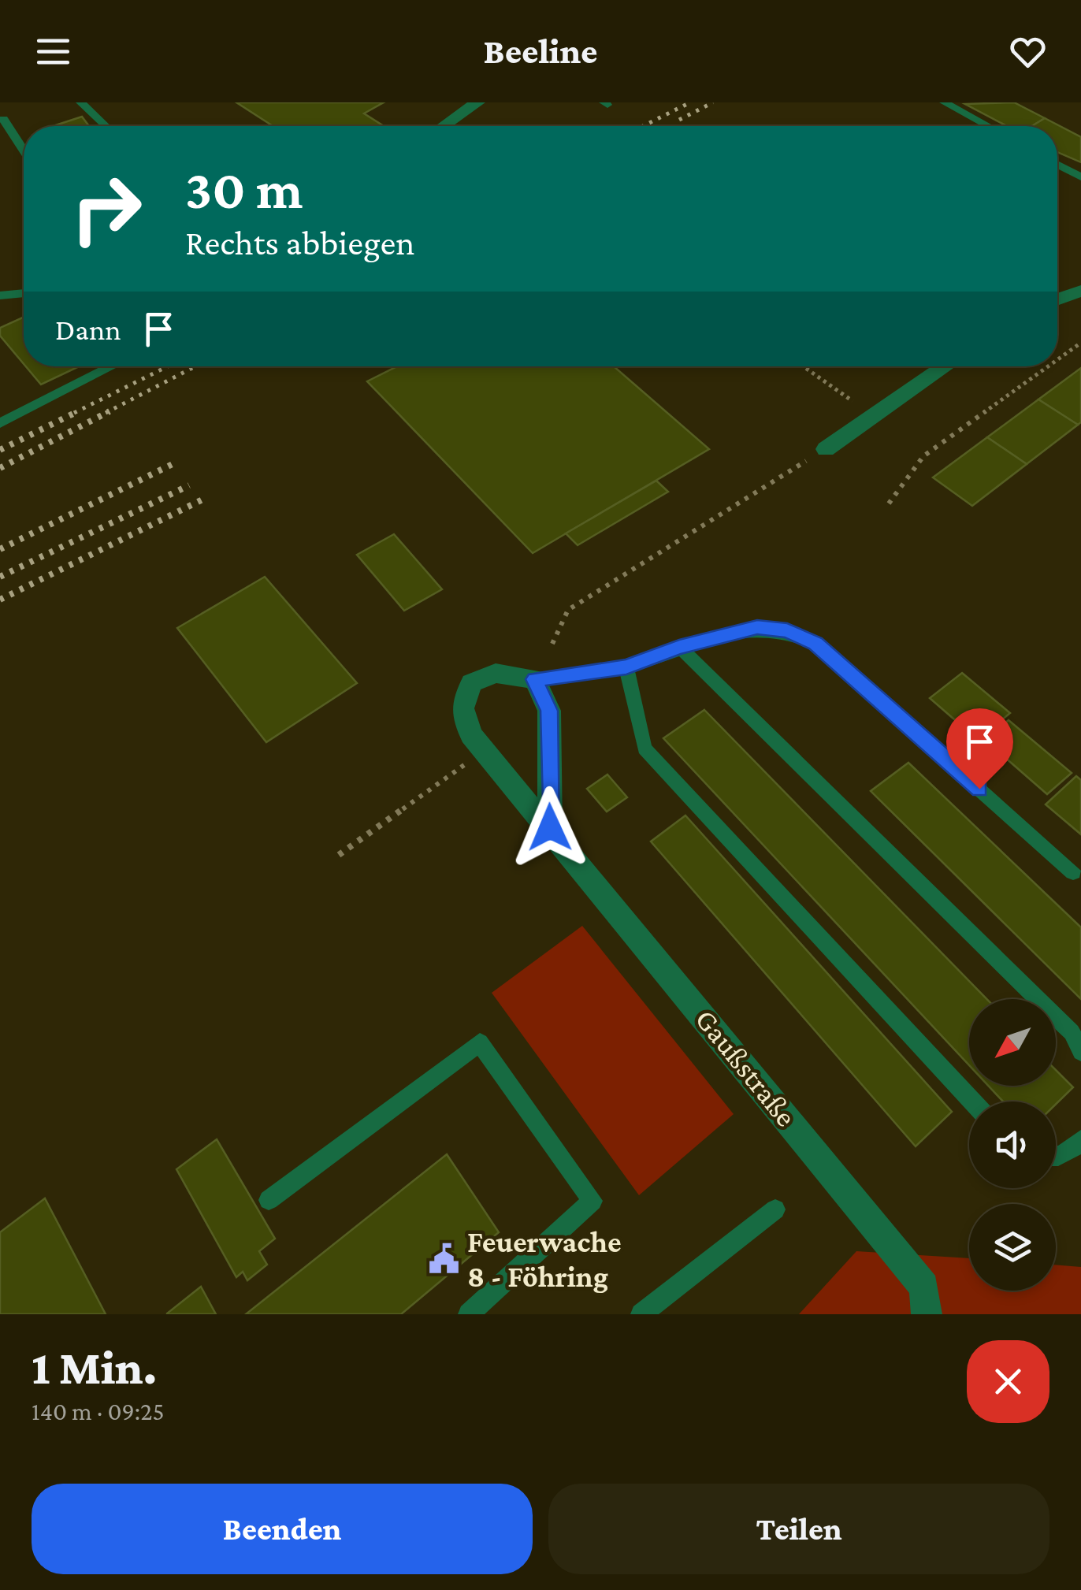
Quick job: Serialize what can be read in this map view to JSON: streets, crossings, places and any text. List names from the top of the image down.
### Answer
{
  "streets": {
    "street": ["Gaußstraße"]
  },
  "places": {
    "public building": ["Feuerwache 8 - Föhring"]
  },
  "north": "bottom left",
  "page": {
    "header": "Beeline",
    "turn": ["30 m", "Rechts abbiegen"],
    "then": "Dann",
    "heading": ["1 Min.", "140 m · 09:25"],
    "buttons": ["Beenden", "Teilen"]
  }
}
